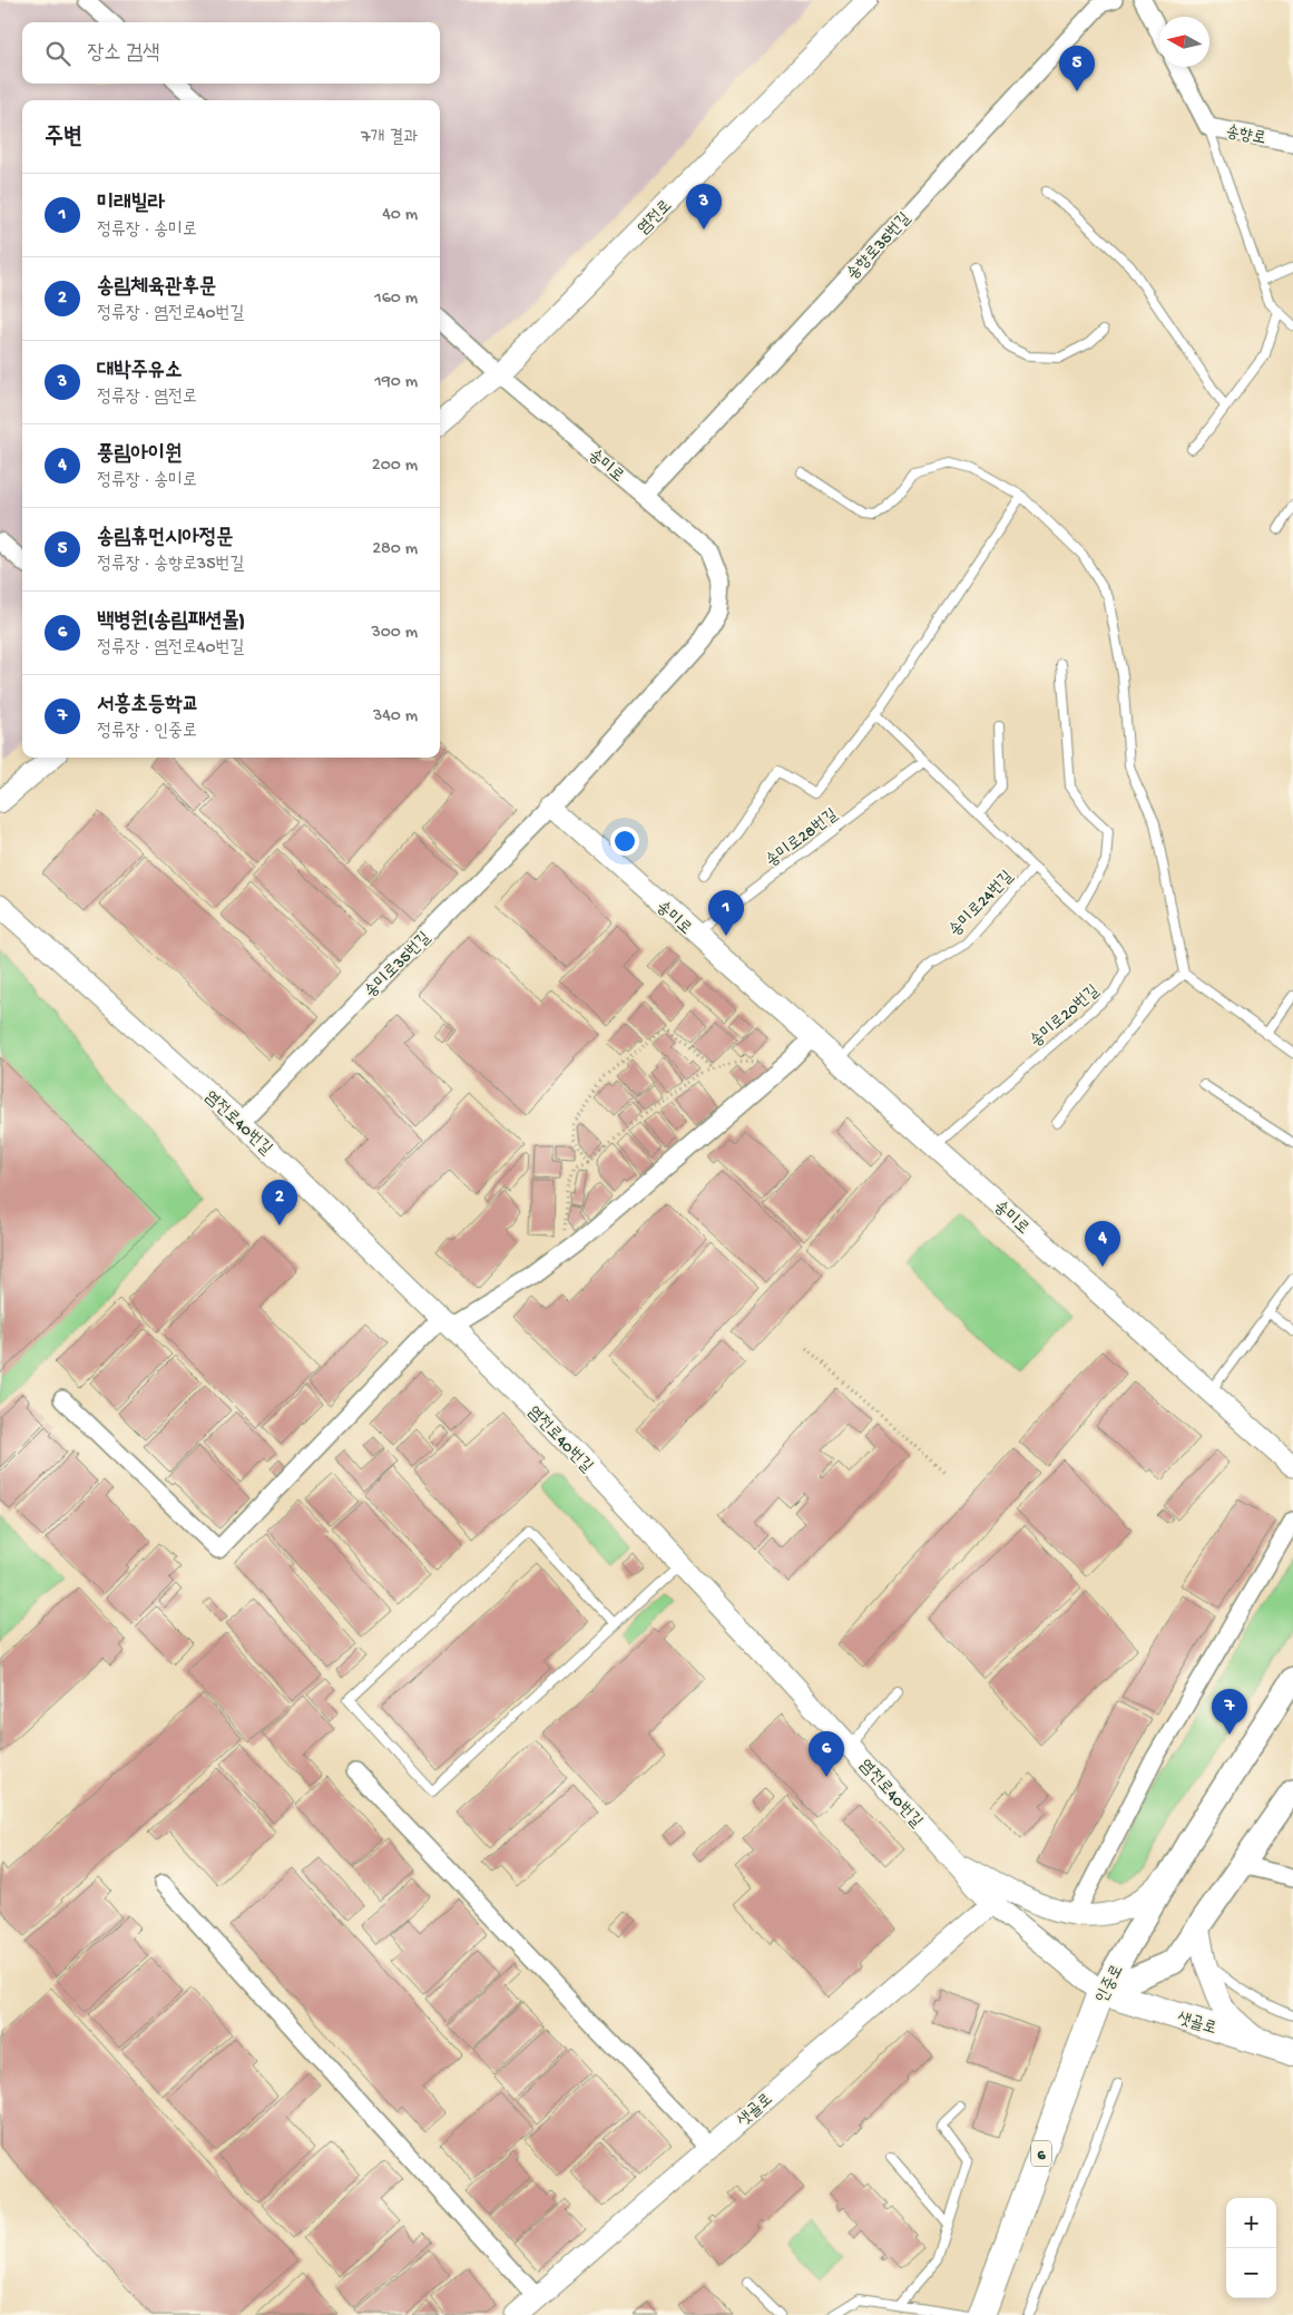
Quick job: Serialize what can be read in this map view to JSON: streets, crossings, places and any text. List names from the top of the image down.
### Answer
{
  "streets": {
    "main road": ["인중로", "샛골로", "6"],
    "street": [
      "송향로",
      "염전로",
      "송향로35번길",
      "송미로",
      "송미로35번길",
      "염전로40번길"
    ],
    "lane": ["송미로28번길", "송미로24번길", "송미로20번길"]
  },
  "crossings": [
    ["염전로", "송미로"],
    ["송향로35번길", "송미로"],
    ["송미로", "송미로28번길"],
    ["송미로", "송미로24번길"],
    ["송미로", "송미로35번길"],
    ["송미로", "송미로20번길"],
    ["송미로28번길", "송미로24번길"],
    ["송미로24번길", "송미로20번길"],
    ["송미로35번길", "염전로40번길"],
    ["염전로40번길", "인중로"],
    ["염전로40번길", "샛골로"],
    ["인중로", "샛골로"]
  ],
  "north": "left",
  "page": {
    "search": "장소 검색",
    "pins": [
      "5",
      "3",
      "1",
      "2",
      "4",
      "7",
      "6"
    ],
    "heading": ["주변", "7개 결과"],
    "list": [
      {
        "mark": "1",
        "name": "미래빌라",
        "note": "정류장 · 송미로",
        "value": "40 m"
      },
      {
        "mark": "2",
        "name": "송림체육관후문",
        "note": "정류장 · 염전로40번길",
        "value": "160 m"
      },
      {
        "mark": "3",
        "name": "대박주유소",
        "note": "정류장 · 염전로",
        "value": "190 m"
      },
      {
        "mark": "4",
        "name": "풍림아이원",
        "note": "정류장 · 송미로",
        "value": "200 m"
      },
      {
        "mark": "5",
        "name": "송림휴먼시아정문",
        "note": "정류장 · 송향로35번길",
        "value": "280 m"
      },
      {
        "mark": "6",
        "name": "백병원(송림패션몰)",
        "note": "정류장 · 염전로40번길",
        "value": "300 m"
      },
      {
        "mark": "7",
        "name": "서흥초등학교",
        "note": "정류장 · 인중로",
        "value": "340 m"
      }
    ],
    "map_buttons": ["+", "−"]
  }
}
